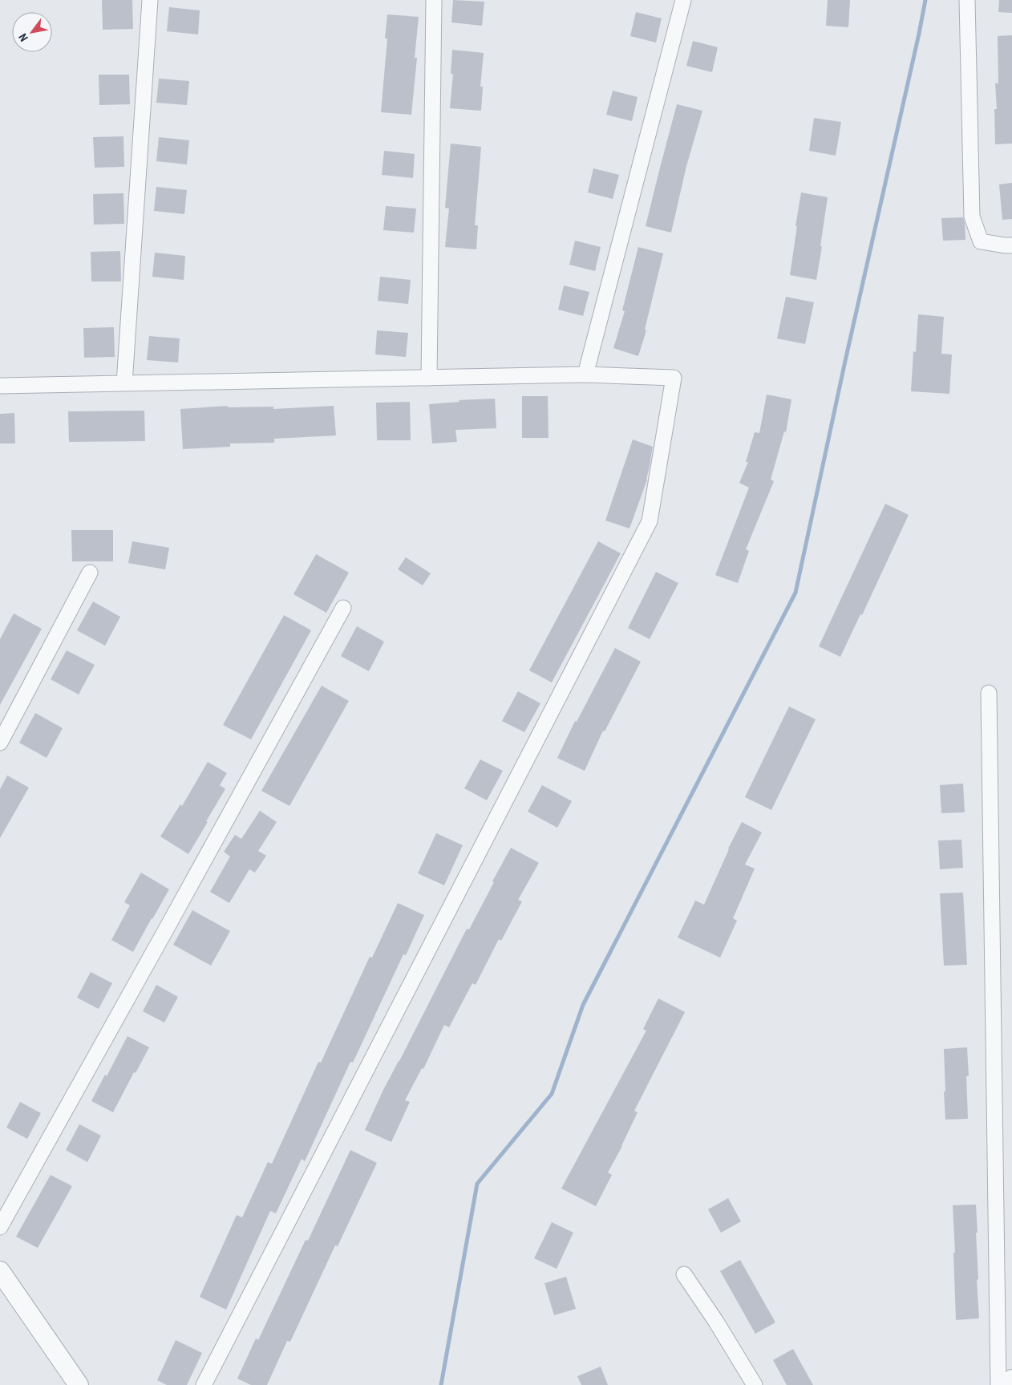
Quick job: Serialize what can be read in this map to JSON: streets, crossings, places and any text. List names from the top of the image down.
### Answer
{
  "north": "bottom left"
}
